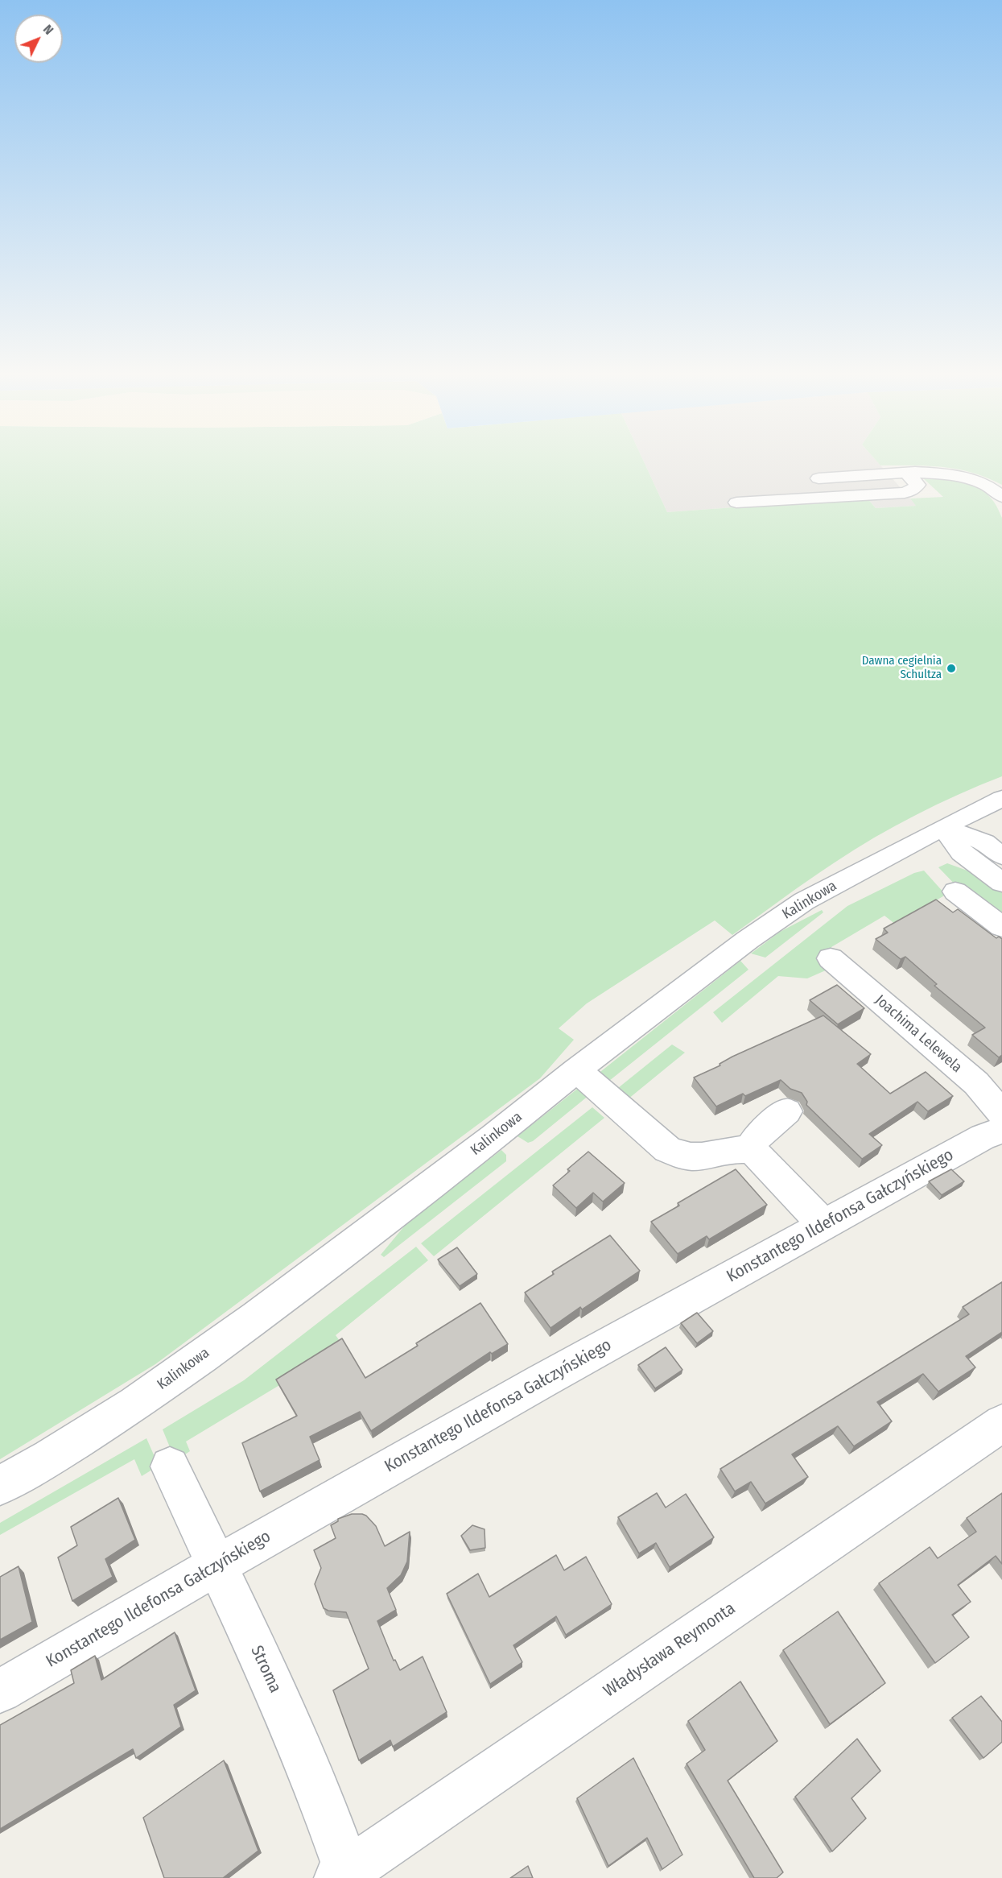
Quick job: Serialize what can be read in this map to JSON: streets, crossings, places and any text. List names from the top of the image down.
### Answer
{
  "streets": {
    "street": [
      "Kalinkowa",
      "Joachima Lelewela",
      "Konstantego Ildefonsa Gałczyńskiego",
      "Władysława Reymonta",
      "Stroma"
    ]
  },
  "crossings": [
    ["Konstantego Ildefonsa Gałczyńskiego", "Stroma"],
    ["Władysława Reymonta", "Stroma"]
  ],
  "places": ["Dawna cegielnia Schultza"],
  "north": "top right"
}
